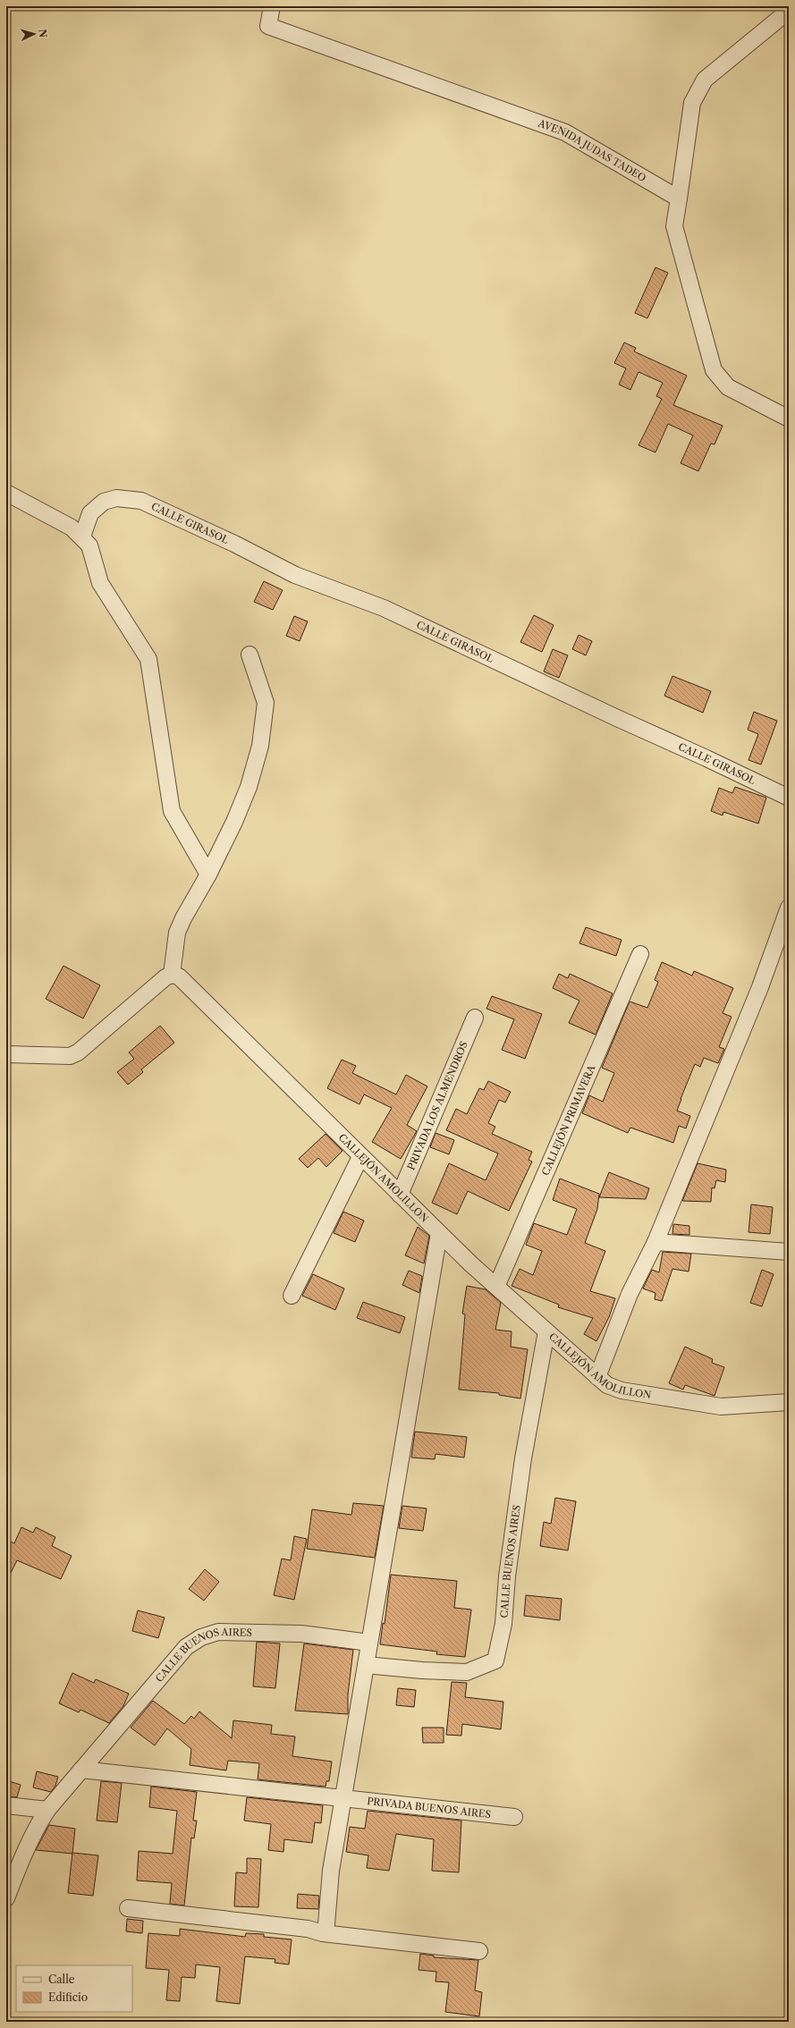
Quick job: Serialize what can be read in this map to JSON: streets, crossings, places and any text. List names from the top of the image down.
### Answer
{
  "streets": {
    "street": [
      "AVENIDA JUDAS TADEO",
      "CALLE GIRASOL",
      "PRIVADA LOS ALMENDROS",
      "CALLEJÓN PRIMAVERA",
      "CALLEJÓN AMOLILLON",
      "CALLE BUENOS AIRES",
      "PRIVADA BUENOS AIRES"
    ]
  },
  "crossings": [
    ["PRIVADA LOS ALMENDROS", "CALLEJÓN AMOLILLON"],
    ["CALLEJÓN PRIMAVERA", "CALLEJÓN AMOLILLON"],
    ["CALLEJÓN AMOLILLON", "CALLE BUENOS AIRES"]
  ],
  "legend": ["Calle", "Edificio"],
  "north": "right"
}
